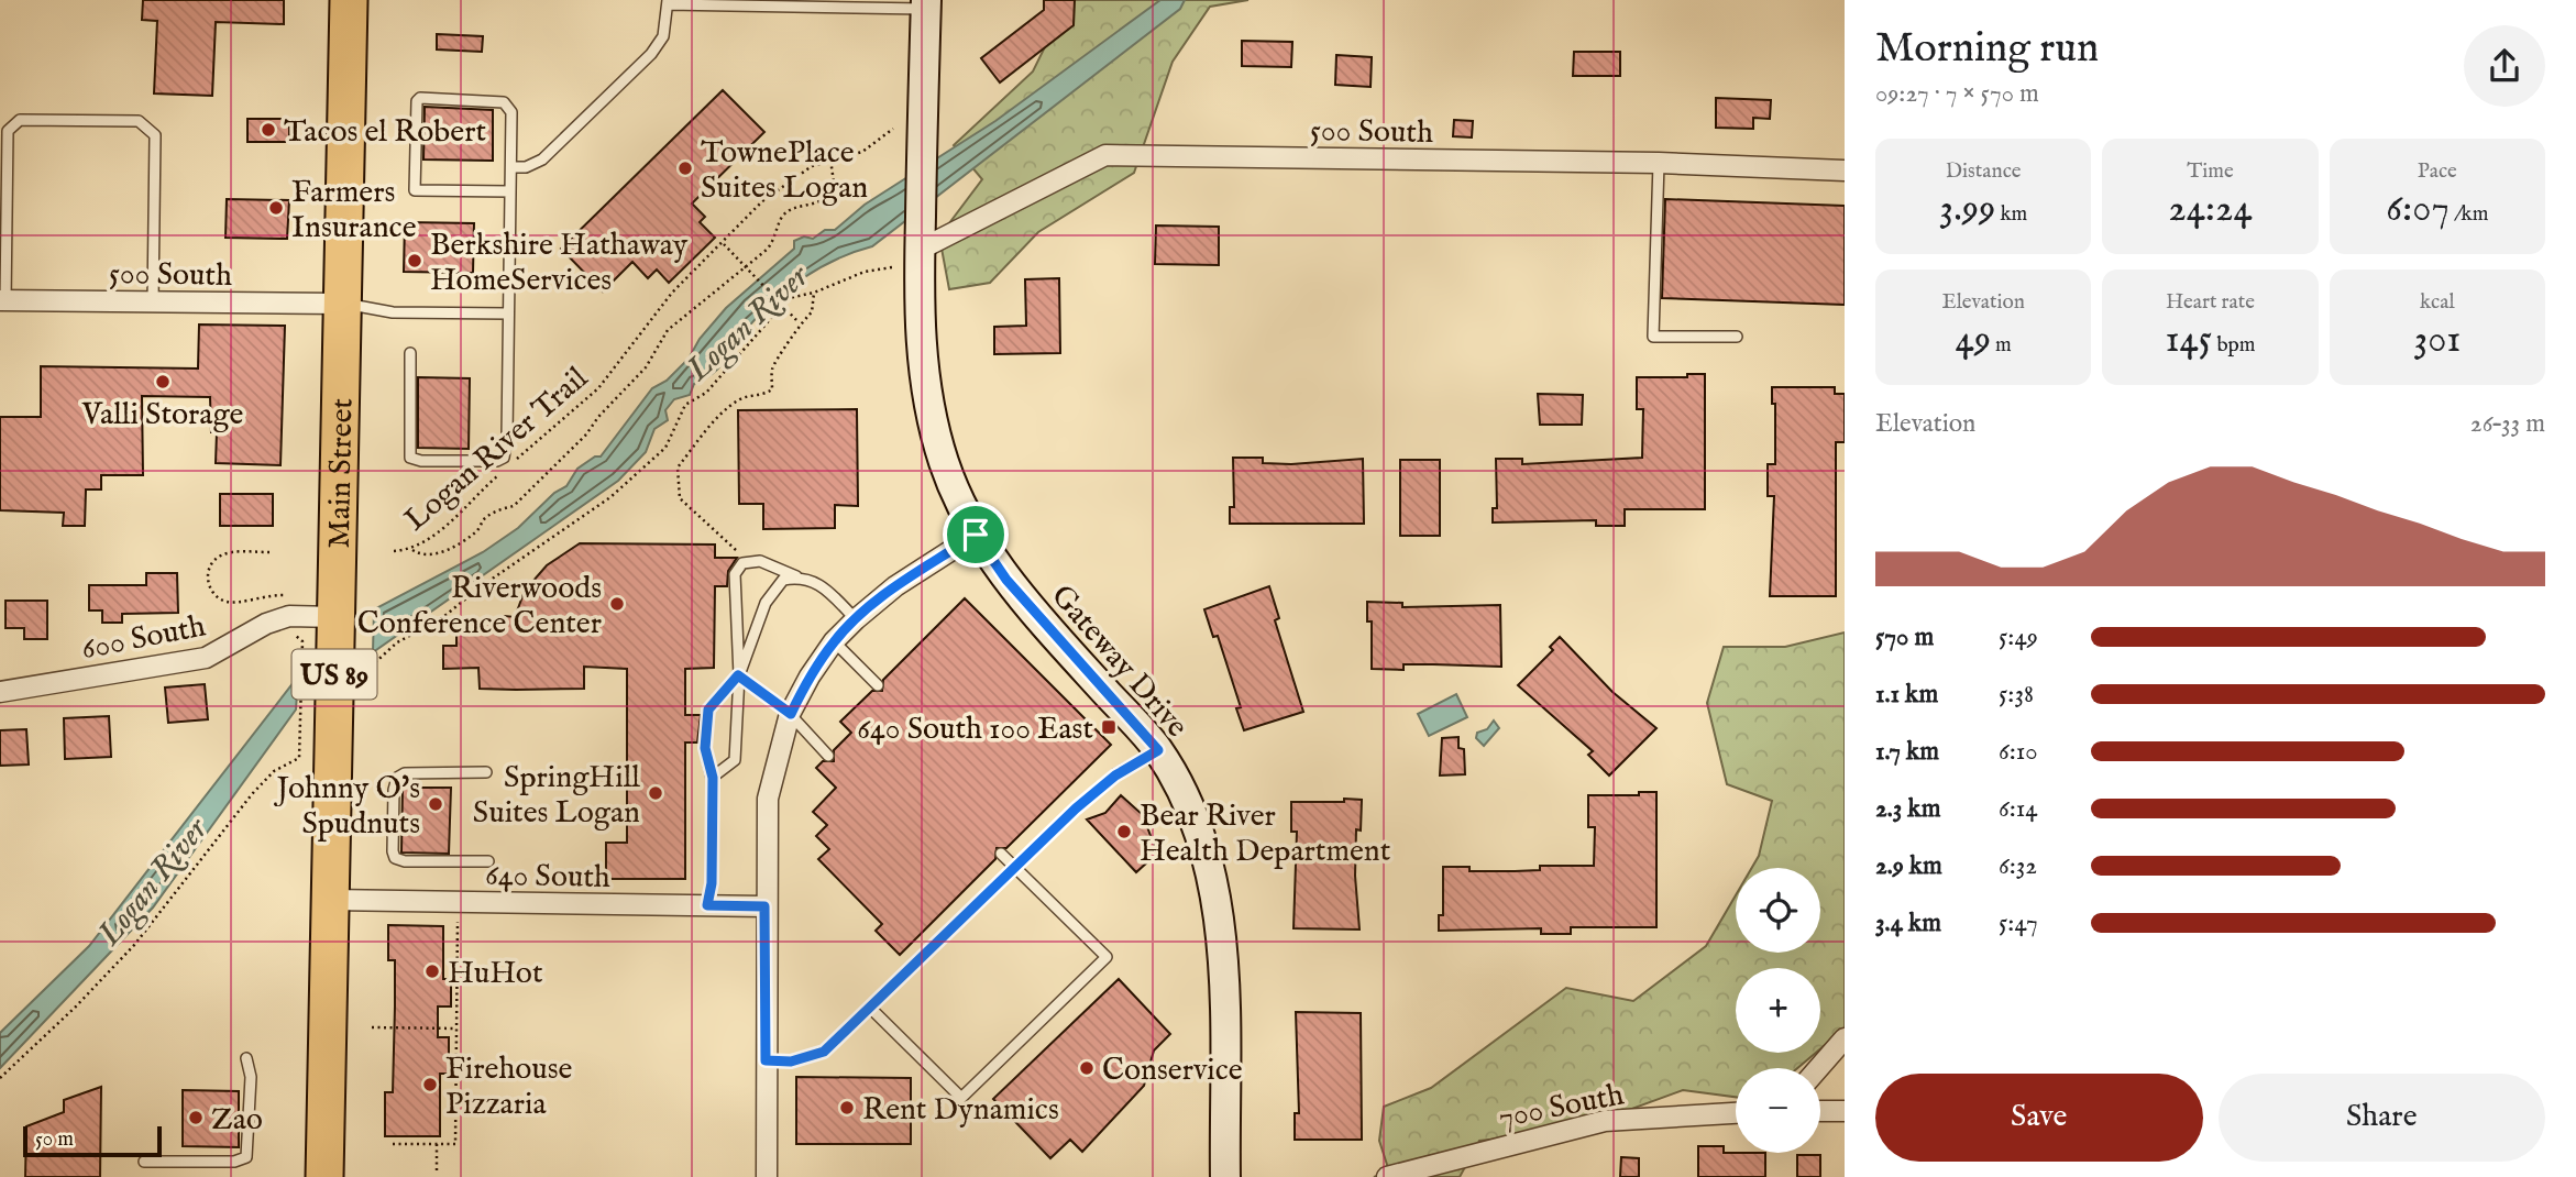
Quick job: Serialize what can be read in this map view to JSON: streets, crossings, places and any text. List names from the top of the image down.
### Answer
{
  "streets": {
    "highway": ["Main Street", "US 89"],
    "main road": ["Gateway Drive"],
    "street": [
      "500 South",
      "600 South",
      "640 South",
      "700 South"
    ],
    "path": ["Logan River Trail"]
  },
  "crossings": [
    ["500 South", "Main Street"],
    ["500 South", "Gateway Drive"],
    ["Main Street", "600 South"],
    ["Main Street", "640 South"]
  ],
  "water": ["Logan River"],
  "places": {
    "other": [
      "Tacos el Robert",
      "TownePlace Suites Logan",
      "Farmers Insurance",
      "Berkshire Hathaway HomeServices",
      "Valli Storage",
      "Riverwoods Conference Center",
      "SpringHill Suites Logan",
      "Johnny O's Spudnuts",
      "Bear River Health Department",
      "HuHot",
      "Conservice",
      "Firehouse Pizzaria",
      "Rent Dynamics",
      "Zao"
    ],
    "transit": ["640 South 100 East"]
  },
  "scale_bar": "50 m",
  "page": {
    "heading": ["Morning run", "09:27 · 7 × 570 m"],
    "stats": [
      ["Distance", "3.99 km"],
      ["Time", "24:24"],
      ["Pace", "6:07 /km"],
      ["Elevation", "49 m"],
      ["Heart rate", "145 bpm"],
      ["kcal", "301"]
    ],
    "chart": ["Elevation", "26–33 m"],
    "list": [
      {
        "name": "570 m",
        "note": "5:49"
      },
      {
        "name": "1.1 km",
        "note": "5:38"
      },
      {
        "name": "1.7 km",
        "note": "6:10"
      },
      {
        "name": "2.3 km",
        "note": "6:14"
      },
      {
        "name": "2.9 km",
        "note": "6:32"
      },
      {
        "name": "3.4 km",
        "note": "5:47"
      }
    ],
    "map_buttons": ["+", "−"],
    "buttons": ["Save", "Share"],
    "scale": "50 m"
  }
}
